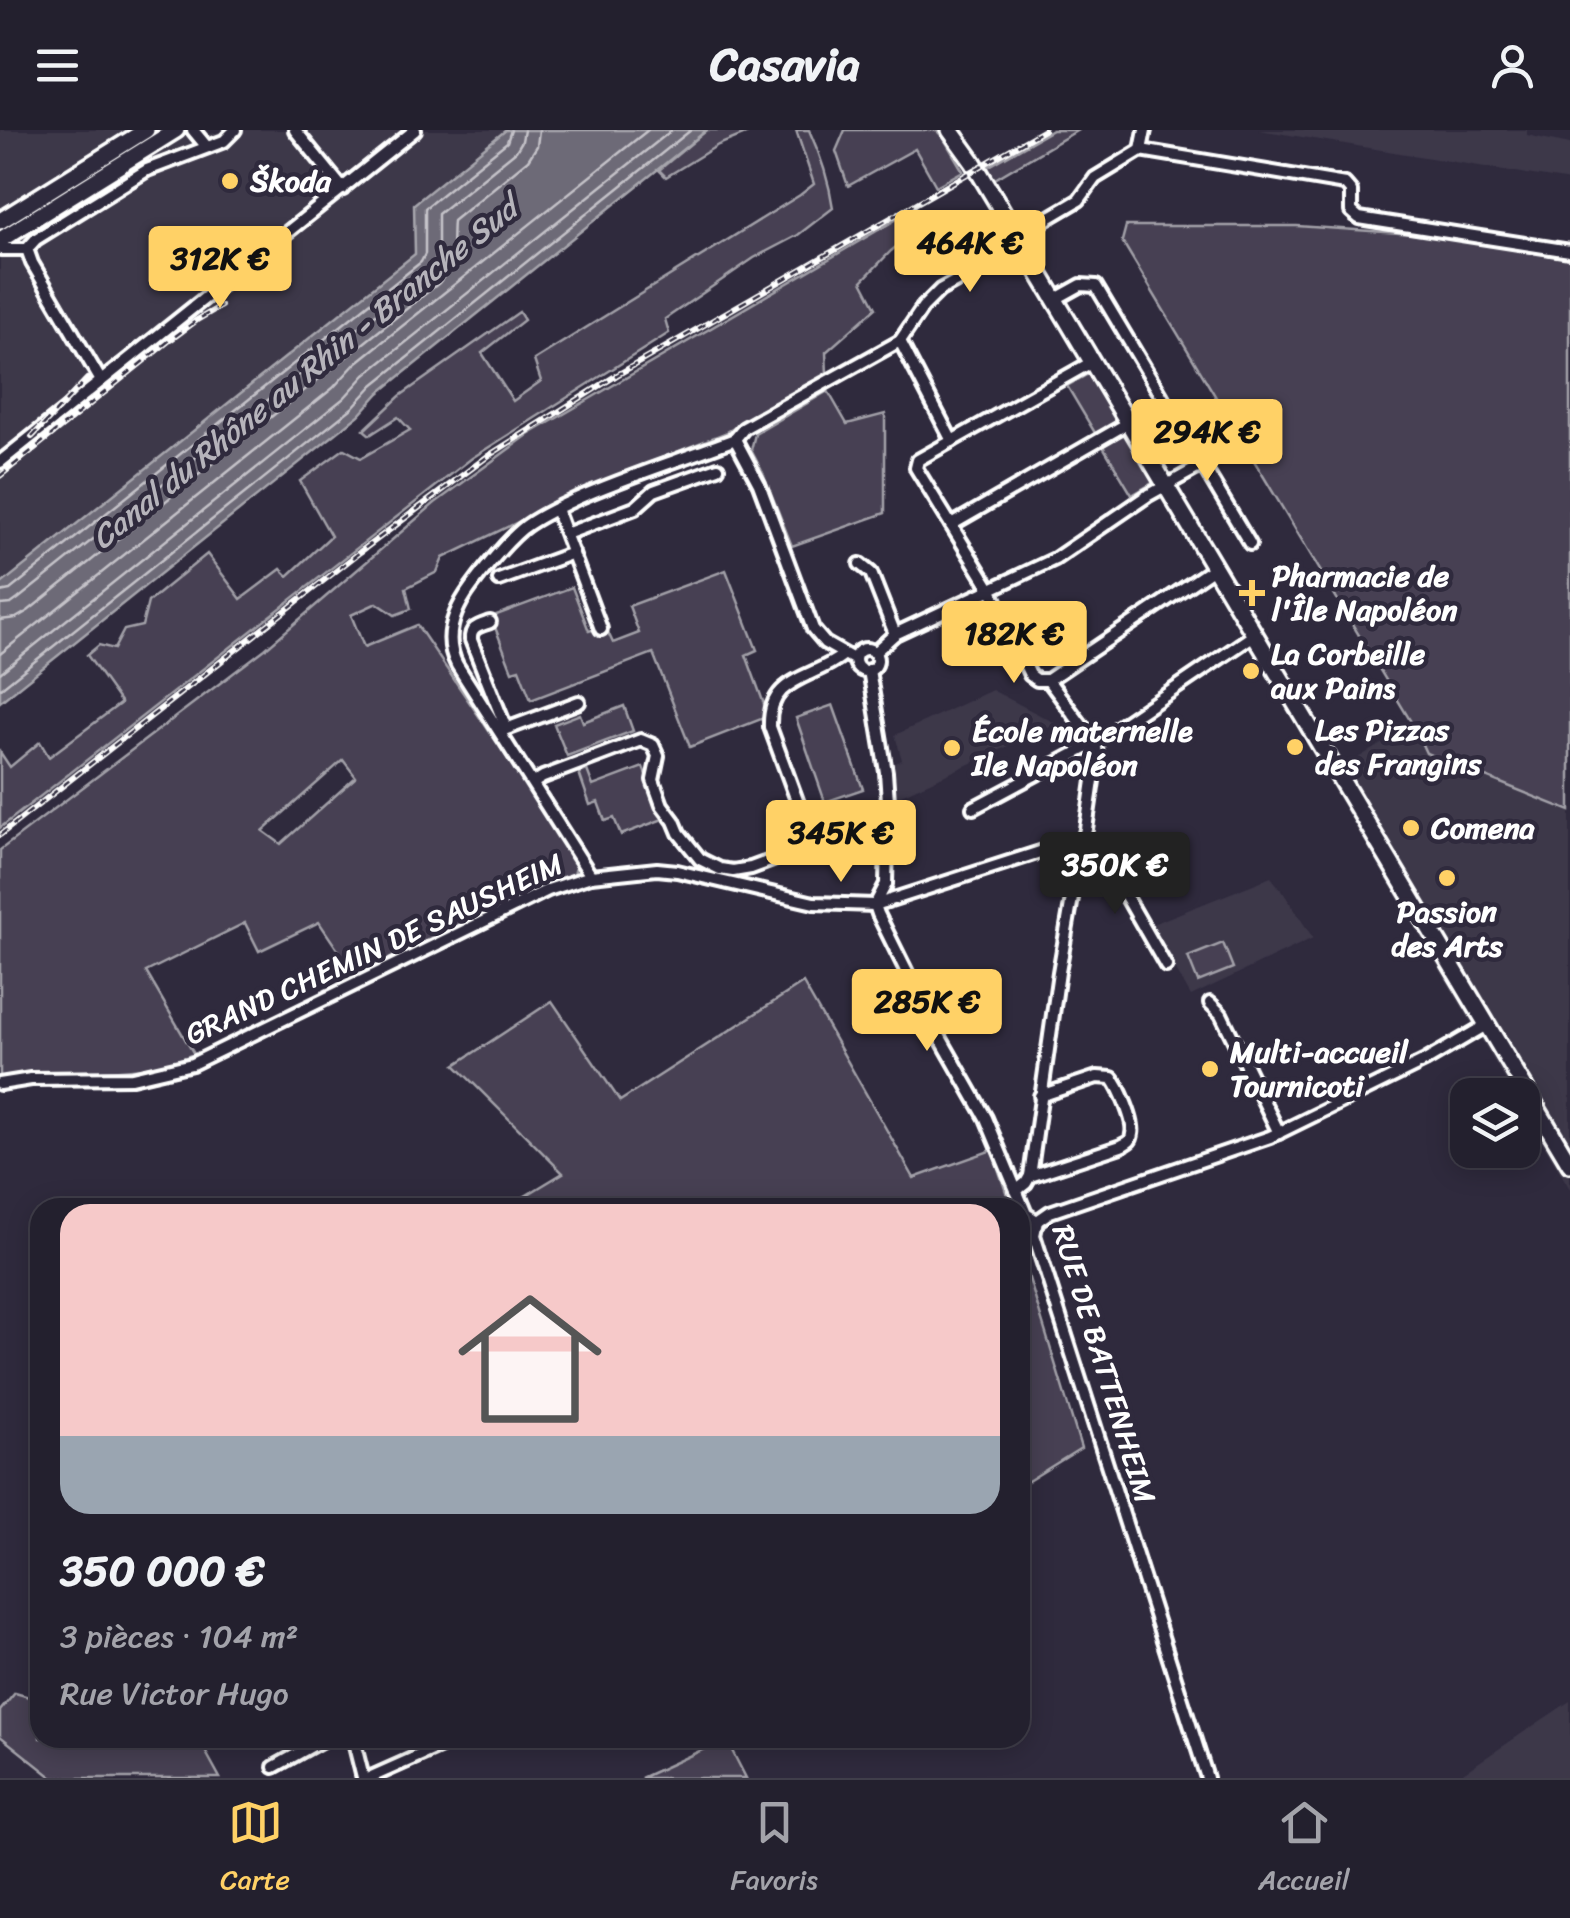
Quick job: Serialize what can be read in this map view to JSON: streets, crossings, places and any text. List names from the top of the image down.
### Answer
{
  "streets": {
    "street": ["GRAND CHEMIN DE SAUSHEIM", "RUE DE BATTENHEIM"]
  },
  "crossings": [
    ["GRAND CHEMIN DE SAUSHEIM", "RUE DE BATTENHEIM"]
  ],
  "water": ["Canal du Rhône au Rhin - Branche Sud"],
  "places": {
    "other": [
      "Škoda",
      "La Corbeille aux Pains",
      "Les Pizzas des Frangins",
      "École maternelle Ile Napoléon",
      "Comena",
      "Passion des Arts",
      "Multi-accueil Tournicoti"
    ],
    "health": ["Pharmacie de l'Île Napoléon"]
  },
  "page": {
    "header": "Casavia",
    "price": [
      "464K €",
      "312K €",
      "294K €",
      "182K €",
      "345K €",
      "350K €",
      "285K €"
    ],
    "list": [
      {
        "name": "350 000 €",
        "note": "3 pièces · 104 m² · Rue Victor Hugo"
      }
    ],
    "tabs": ["Carte", "Favoris", "Accueil"]
  }
}
